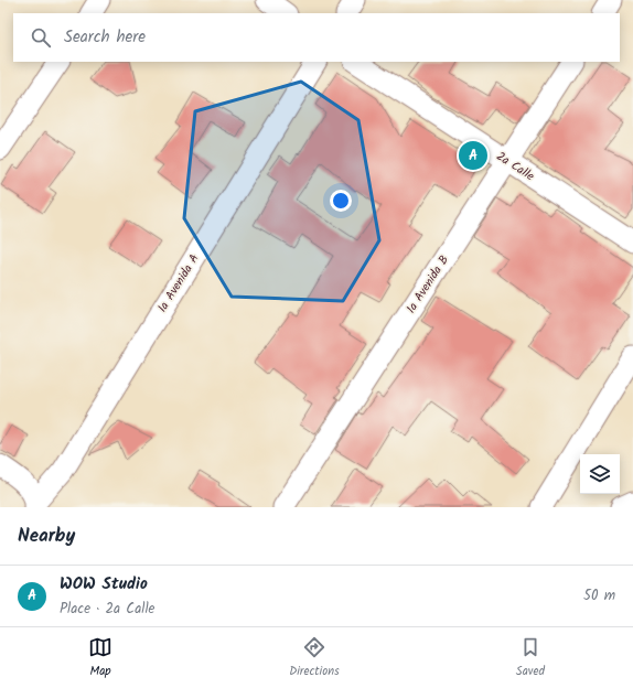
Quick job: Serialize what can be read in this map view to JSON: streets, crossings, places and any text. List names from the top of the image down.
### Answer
{
  "streets": {
    "street": ["2a Calle", "1a Avenida A", "1a Avenida B"]
  },
  "crossings": [
    ["2a Calle", "1a Avenida B"]
  ],
  "page": {
    "search": "Search here",
    "pins": "A",
    "heading": "Nearby",
    "list": [
      {
        "mark": "A",
        "name": "WOW Studio",
        "note": "Place · 2a Calle",
        "value": "50 m"
      }
    ],
    "nav": ["Map", "Directions", "Saved"]
  }
}
